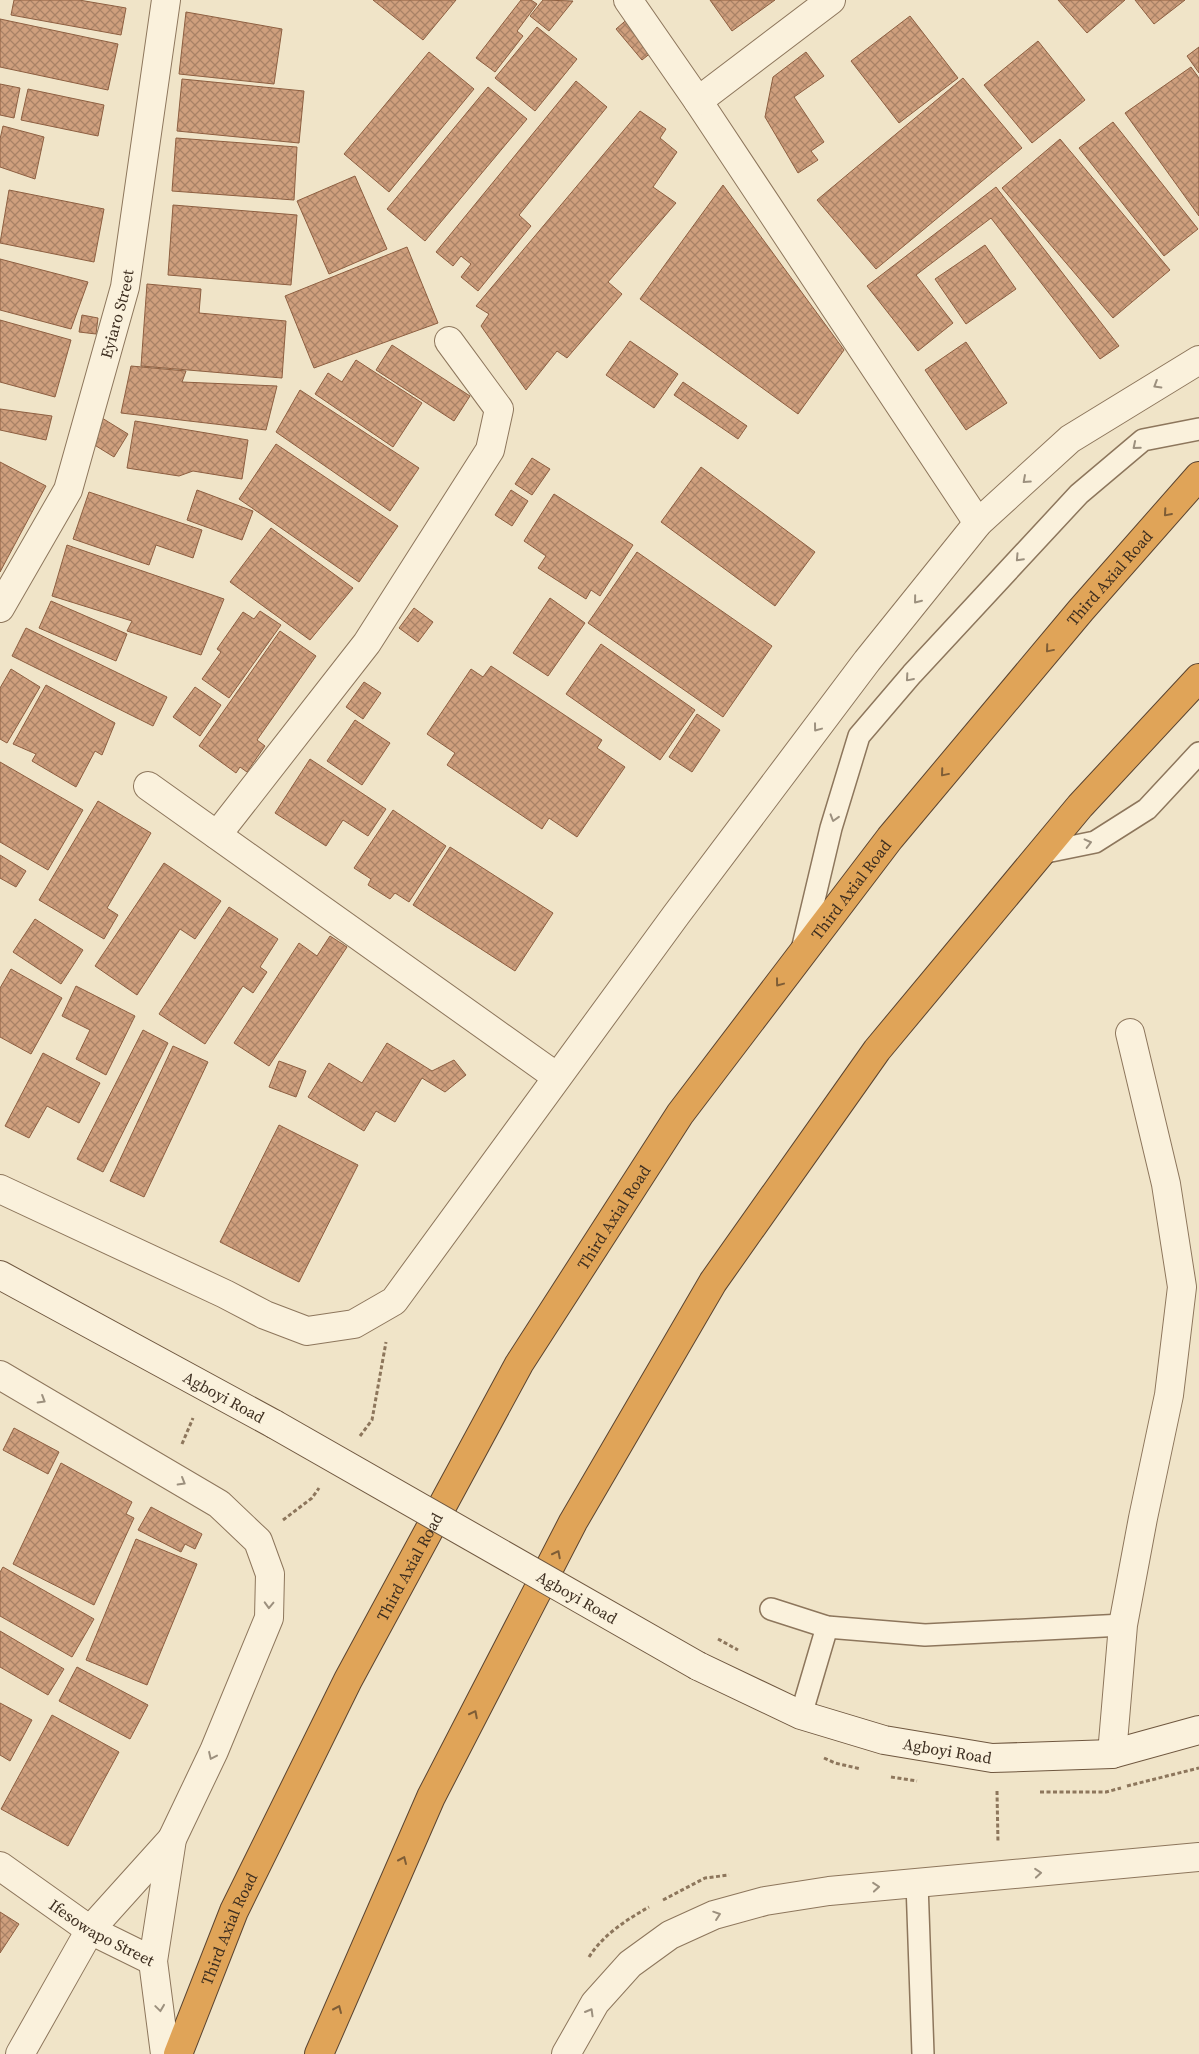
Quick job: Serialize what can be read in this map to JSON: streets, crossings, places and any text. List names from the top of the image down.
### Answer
{
  "streets": {
    "highway": ["Third Axial Road"],
    "street": ["Eyiaro Street", "Agboyi Road", "Ifesowapo Street"]
  }
}
